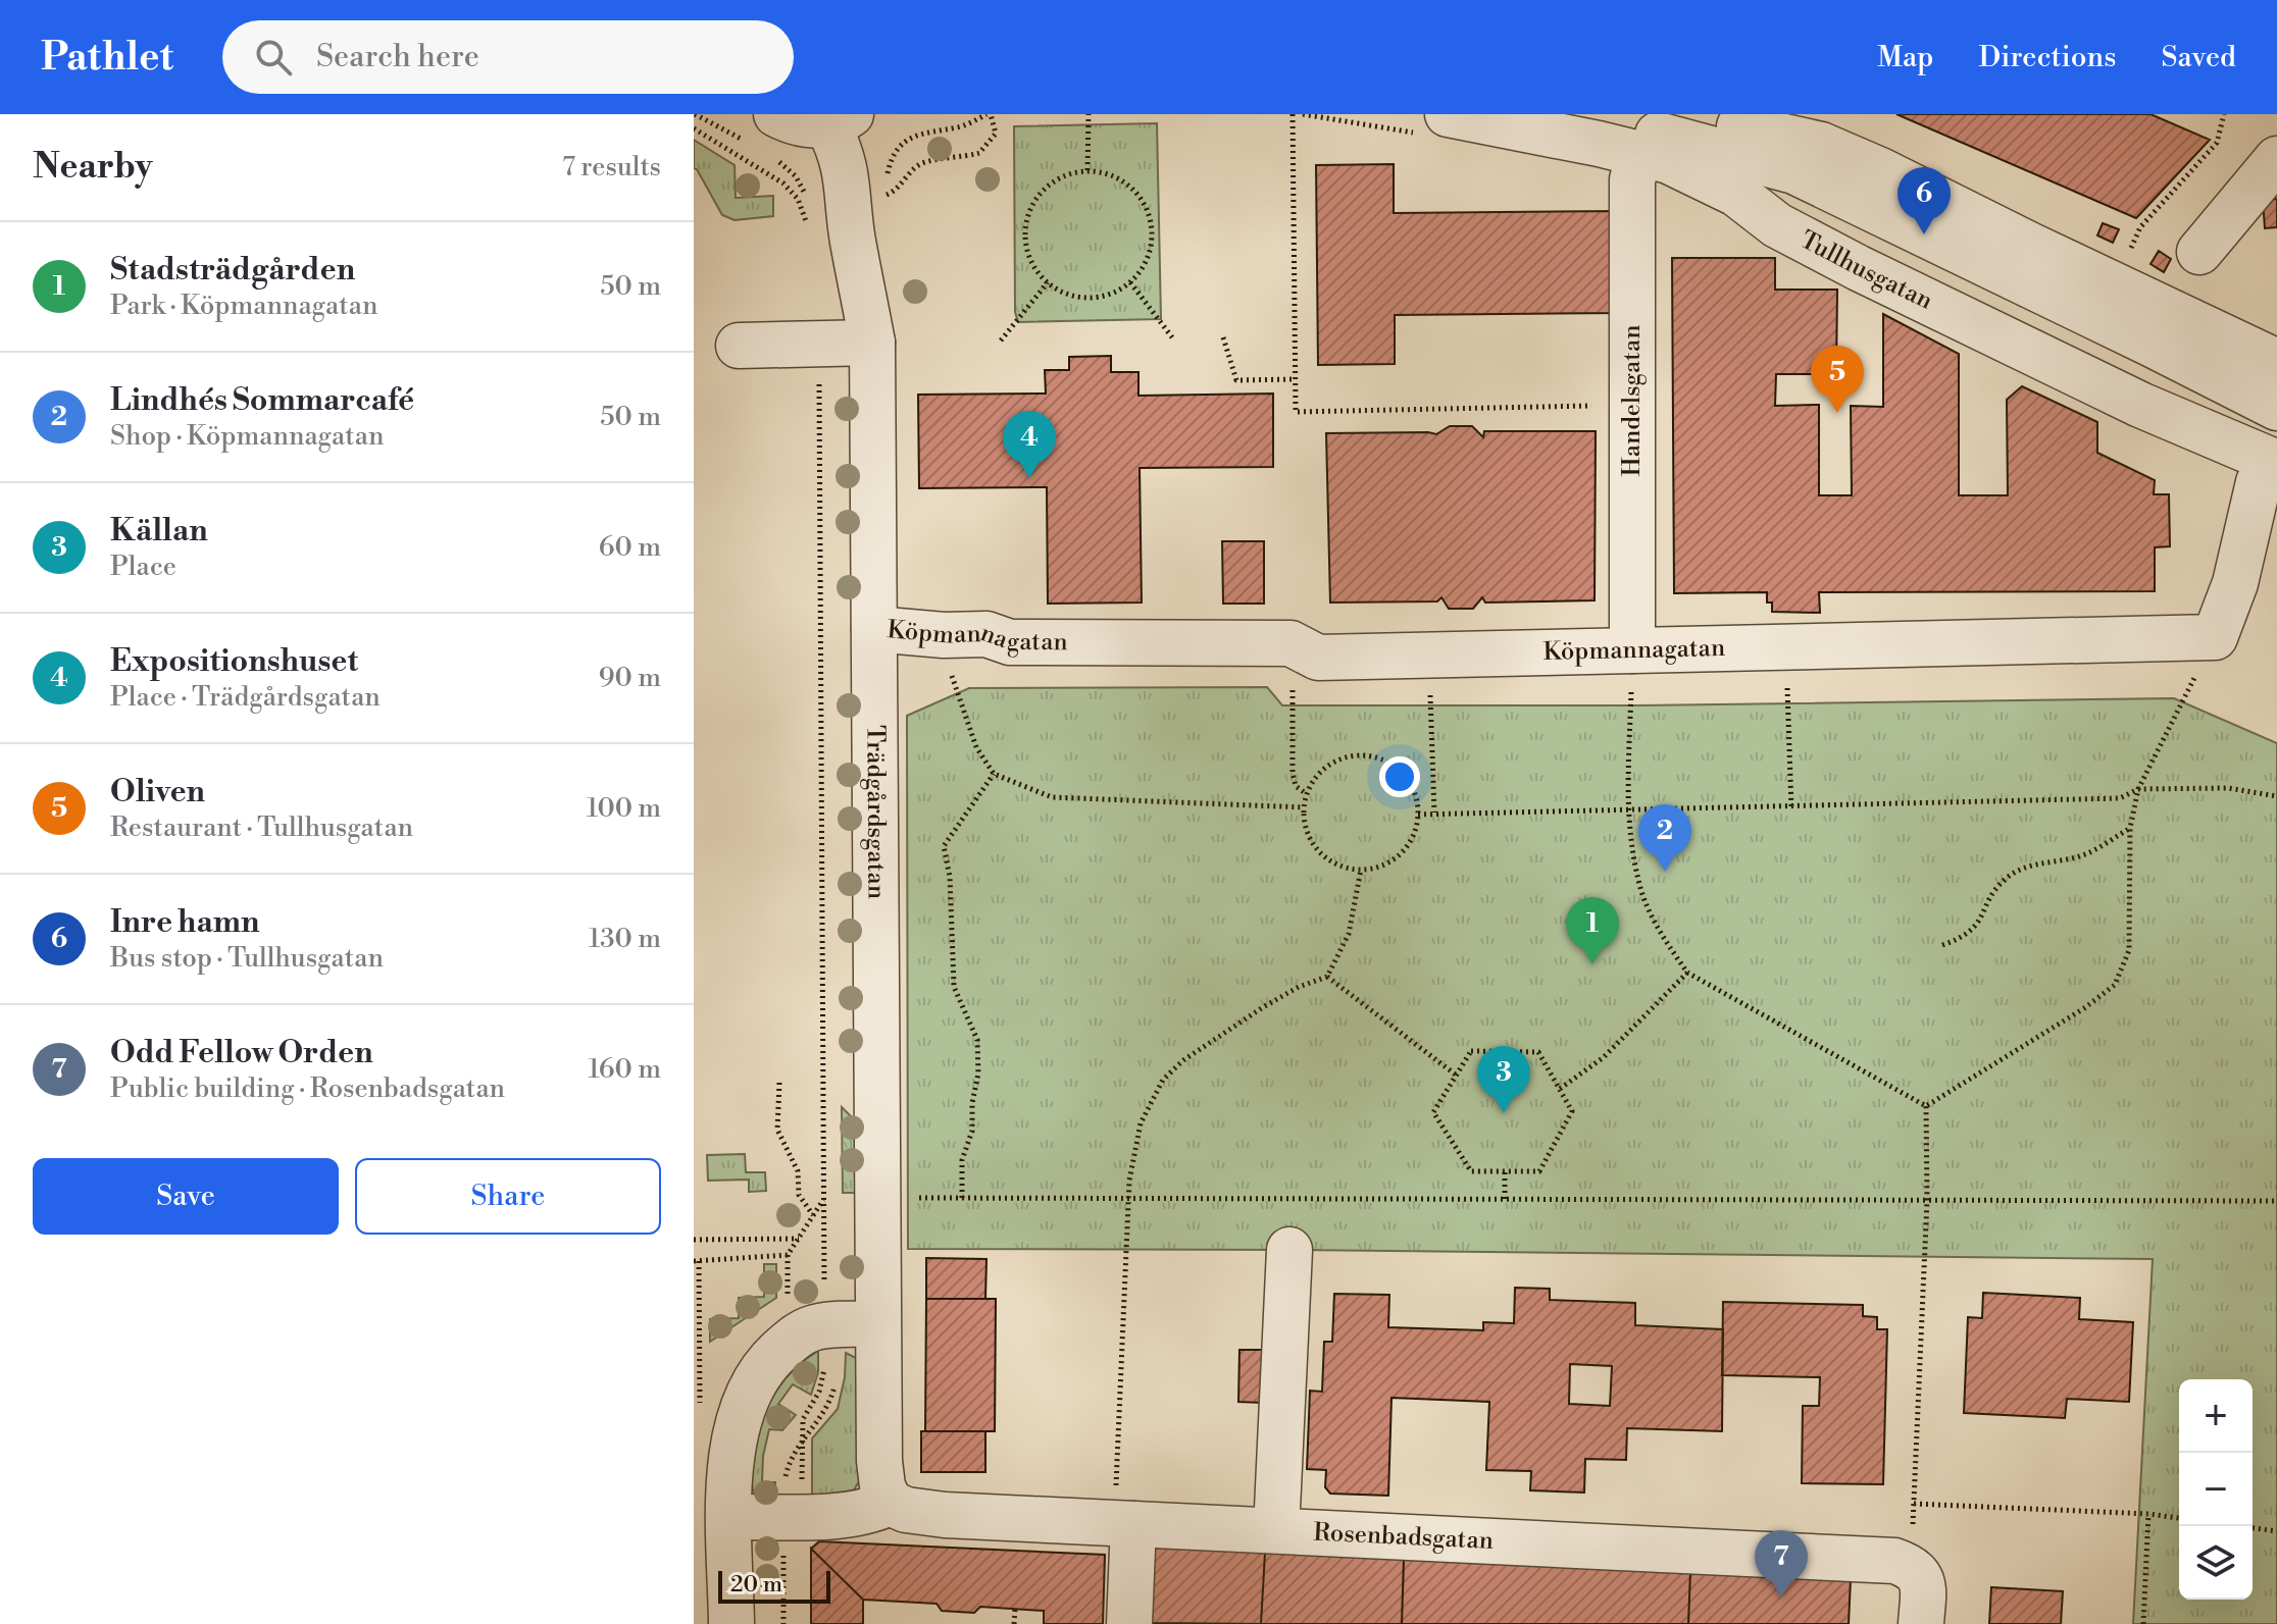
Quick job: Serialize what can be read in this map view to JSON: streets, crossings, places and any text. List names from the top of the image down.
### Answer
{
  "streets": {
    "street": [
      "Tullhusgatan",
      "Handelsgatan",
      "Köpmannagatan",
      "Trädgårdsgatan",
      "Rosenbadsgatan"
    ]
  },
  "crossings": [
    ["Tullhusgatan", "Handelsgatan"],
    ["Handelsgatan", "Köpmannagatan"],
    ["Köpmannagatan", "Trädgårdsgatan"],
    ["Trädgårdsgatan", "Rosenbadsgatan"]
  ],
  "scale_bar": "20 m",
  "page": {
    "header": "Pathlet",
    "search": "Search here",
    "nav": ["Map", "Directions", "Saved"],
    "heading": ["Nearby", "7 results"],
    "pins": [
      "6",
      "5",
      "4",
      "2",
      "1",
      "3",
      "7"
    ],
    "list": [
      {
        "mark": "1",
        "name": "Stadsträdgården",
        "note": "Park · Köpmannagatan",
        "value": "50 m"
      },
      {
        "mark": "2",
        "name": "Lindhés Sommarcafé",
        "note": "Shop · Köpmannagatan",
        "value": "50 m"
      },
      {
        "mark": "3",
        "name": "Källan",
        "note": "Place",
        "value": "60 m"
      },
      {
        "mark": "4",
        "name": "Expositionshuset",
        "note": "Place · Trädgårdsgatan",
        "value": "90 m"
      },
      {
        "mark": "5",
        "name": "Oliven",
        "note": "Restaurant · Tullhusgatan",
        "value": "100 m"
      },
      {
        "mark": "6",
        "name": "Inre hamn",
        "note": "Bus stop · Tullhusgatan",
        "value": "130 m"
      },
      {
        "mark": "7",
        "name": "Odd Fellow Orden",
        "note": "Public building · Rosenbadsgatan",
        "value": "160 m"
      }
    ],
    "buttons": ["Save", "Share"],
    "map_buttons": ["+", "−"],
    "scale": "20 m"
  }
}
